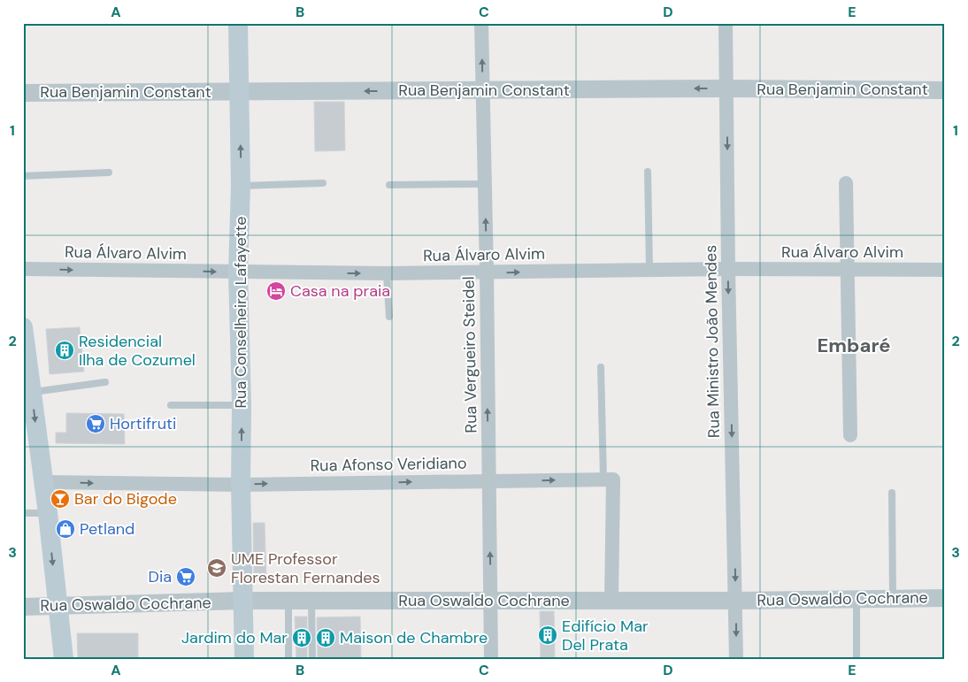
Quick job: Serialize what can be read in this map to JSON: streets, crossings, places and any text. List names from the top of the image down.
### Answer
{
  "streets": {
    "main road": ["Rua Conselheiro Lafayette"],
    "street": [
      "Rua Benjamin Constant",
      "Rua Álvaro Alvim",
      "Rua Ministro João Mendes",
      "Rua Vergueiro Steidel",
      "Rua Afonso Veridiano",
      "Rua Oswaldo Cochrane"
    ]
  },
  "crossings": [
    ["Rua Benjamin Constant", "Rua Conselheiro Lafayette"],
    ["Rua Benjamin Constant", "Rua Ministro João Mendes"],
    ["Rua Benjamin Constant", "Rua Vergueiro Steidel"],
    ["Rua Álvaro Alvim", "Rua Conselheiro Lafayette"],
    ["Rua Álvaro Alvim", "Rua Ministro João Mendes"],
    ["Rua Álvaro Alvim", "Rua Vergueiro Steidel"],
    ["Rua Conselheiro Lafayette", "Rua Afonso Veridiano"],
    ["Rua Conselheiro Lafayette", "Rua Oswaldo Cochrane"],
    ["Rua Ministro João Mendes", "Rua Oswaldo Cochrane"],
    ["Rua Vergueiro Steidel", "Rua Afonso Veridiano"],
    ["Rua Vergueiro Steidel", "Rua Oswaldo Cochrane"]
  ],
  "one_way": [
    "Rua Benjamin Constant",
    "Rua Álvaro Alvim",
    "Rua Vergueiro Steidel",
    "Rua Afonso Veridiano"
  ],
  "districts": ["Embaré"],
  "places": {
    "hotel": ["Casa na praia"],
    "building": [
      "Residencial Ilha de Cozumel",
      "Edifício Mar Del Prata",
      "Jardim do Mar",
      "Maison de Chambre"
    ],
    "supermarket": ["Hortifruti", "Dia"],
    "bar": ["Bar do Bigode"],
    "shop": ["Petland"],
    "school or university": ["UME Professor Florestan Fernandes"]
  },
  "grid": {
    "columns": [
      "A",
      "B",
      "C",
      "D",
      "E"
    ],
    "rows": ["1", "2", "3"]
  }
}
